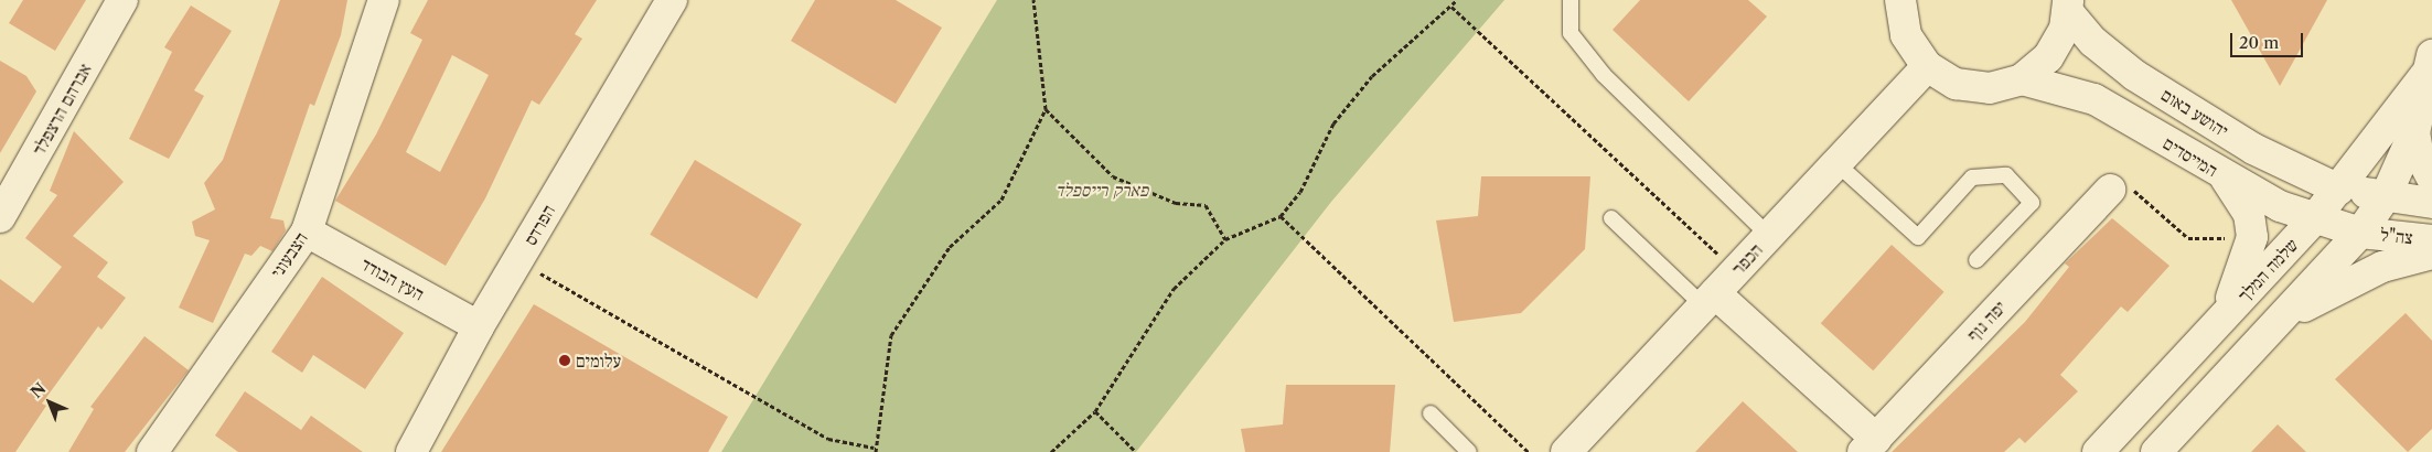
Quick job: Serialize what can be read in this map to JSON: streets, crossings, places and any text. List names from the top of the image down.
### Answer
{
  "streets": {
    "street": [
      "אברהם הרצפלד",
      "יהושע באום",
      "המייסדים",
      "הפרדס",
      "צה\"ל",
      "הצבעוני",
      "הכפר",
      "שלמה המלך",
      "העץ הבודד",
      "יפה נוף"
    ]
  },
  "crossings": [
    ["יהושע באום", "שלמה המלך"],
    ["המייסדים", "צה\"ל"],
    ["המייסדים", "שלמה המלך"],
    ["הפרדס", "העץ הבודד"],
    ["צה\"ל", "שלמה המלך"],
    ["הצבעוני", "העץ הבודד"]
  ],
  "parks": ["פארק רייספלד"],
  "places": ["עלומים"],
  "scale_bar": "20 m",
  "north": "top left"
}
